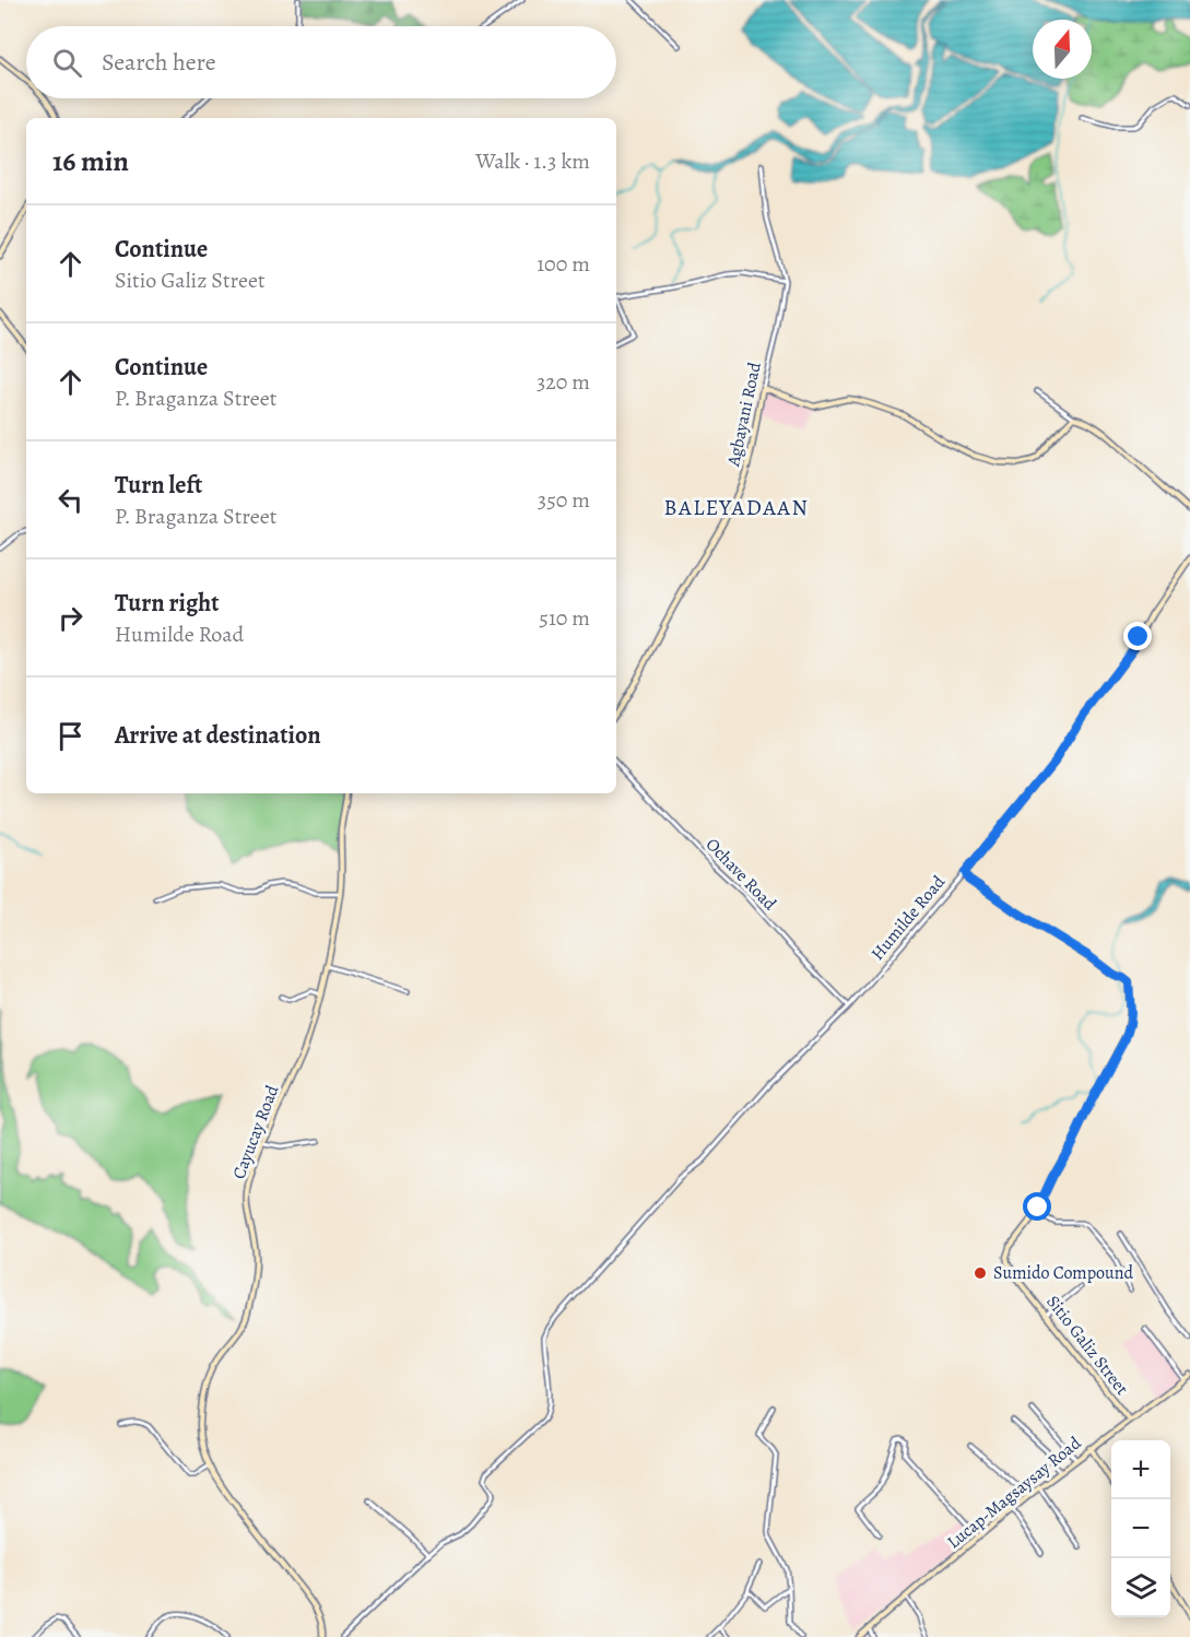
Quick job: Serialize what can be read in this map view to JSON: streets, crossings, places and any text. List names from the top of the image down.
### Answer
{
  "streets": {
    "street": [
      "Agbayani Road",
      "Ochave Road",
      "Humilde Road",
      "Cayucay Road",
      "Sitio Galiz Street",
      "Lucap-Magsaysay Road"
    ]
  },
  "crossings": [
    ["Ochave Road", "Humilde Road"],
    ["Humilde Road", "Sitio Galiz Street"],
    ["Sitio Galiz Street", "Lucap-Magsaysay Road"]
  ],
  "districts": ["BALEYADAAN"],
  "places": ["Sumido Compound"],
  "north": "top",
  "page": {
    "search": "Search here",
    "heading": ["16 min", "Walk · 1.3 km"],
    "list": [
      ["Continue", "Sitio Galiz Street", "100 m"],
      ["Continue", "P. Braganza Street", "320 m"],
      ["Turn left", "P. Braganza Street", "350 m"],
      ["Turn right", "Humilde Road", "510 m"],
      "Arrive at destination"
    ],
    "map_buttons": ["+", "−"]
  }
}
